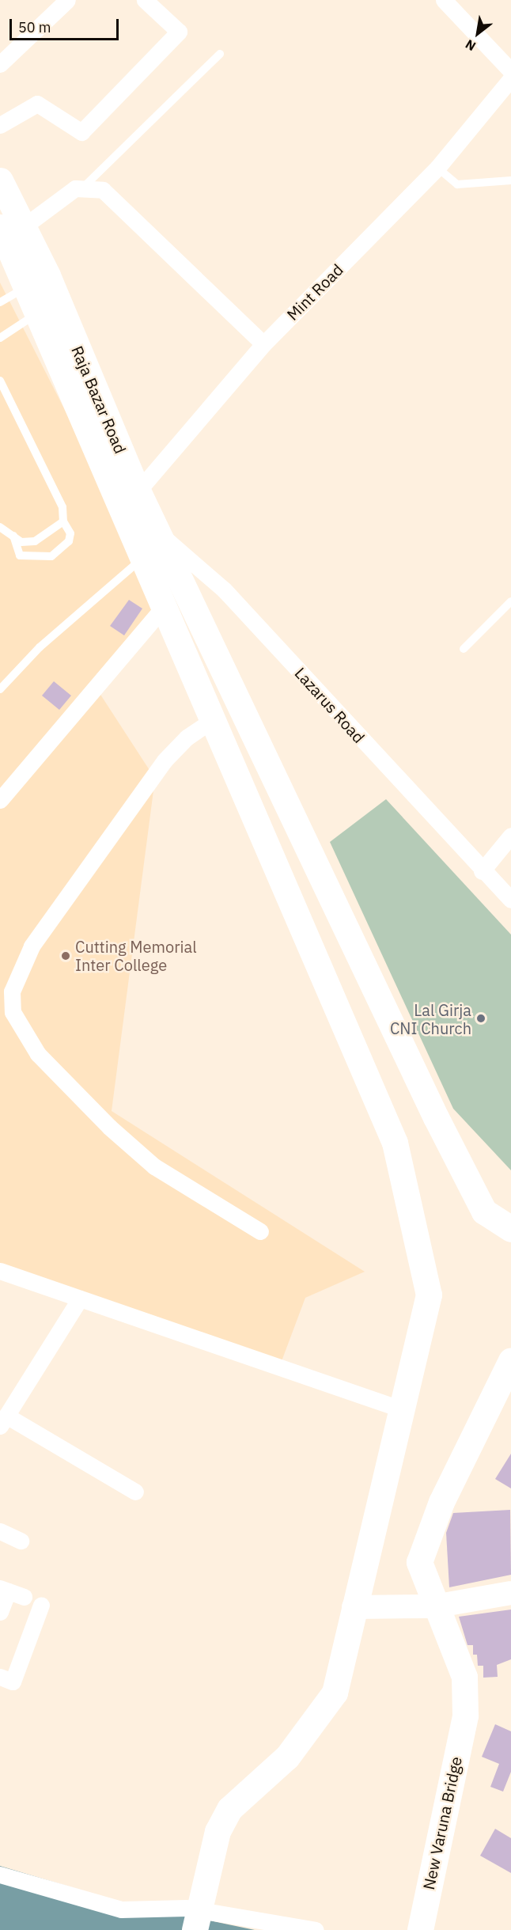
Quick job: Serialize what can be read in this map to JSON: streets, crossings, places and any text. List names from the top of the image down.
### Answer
{
  "streets": {
    "main road": ["Raja Bazar Road", "New Varuna Bridge"],
    "street": ["Mint Road", "Lazarus Road"]
  },
  "crossings": [
    ["Mint Road", "Raja Bazar Road"],
    ["Raja Bazar Road", "Lazarus Road"]
  ],
  "places": ["Cutting Memorial Inter College", "Lal Girja CNI Church"],
  "scale_bar": "50 m",
  "north": "bottom left"
}
